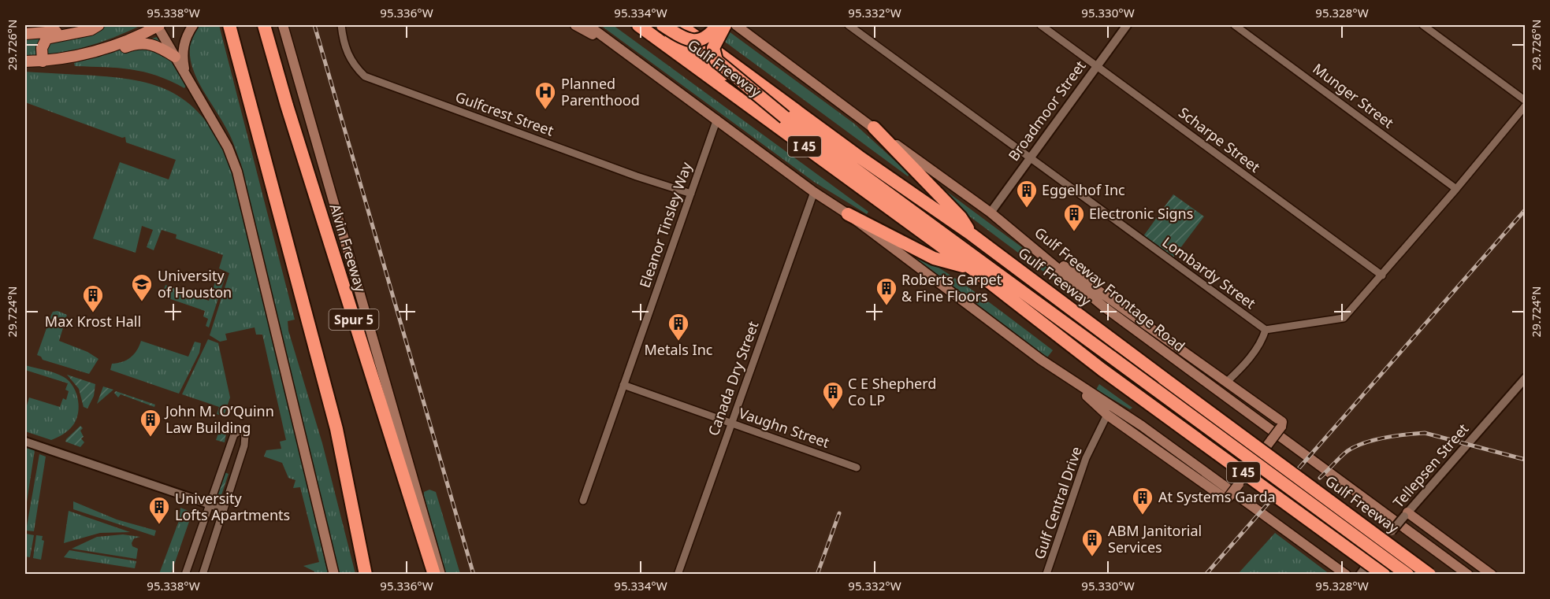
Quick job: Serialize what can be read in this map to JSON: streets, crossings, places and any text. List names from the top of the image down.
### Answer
{
  "streets": {
    "highway": [
      "Gulf Freeway",
      "I 45",
      "Alvin Freeway",
      "Spur 5"
    ],
    "main road": ["Gulf Freeway Frontage Road"],
    "street": [
      "Munger Street",
      "Broadmoor Street",
      "Gulfcrest Street",
      "Scharpe Street",
      "Eleanor Tinsley Way",
      "Lombardy Street",
      "Canada Dry Street",
      "Vaughn Street",
      "Tellepsen Street",
      "Gulf Central Drive"
    ]
  },
  "crossings": [
    ["Broadmoor Street", "Scharpe Street"],
    ["Broadmoor Street", "Lombardy Street"],
    ["Broadmoor Street", "Gulf Freeway Frontage Road"],
    ["Gulfcrest Street", "Eleanor Tinsley Way"],
    ["Eleanor Tinsley Way", "Vaughn Street"],
    ["Canada Dry Street", "Vaughn Street"]
  ],
  "places": {
    "hospital": ["Planned Parenthood"],
    "building": [
      "Eggelhof Inc",
      "Electronic Signs",
      "Roberts Carpet & Fine Floors",
      "Max Krost Hall",
      "Metals Inc",
      "C E Shepherd Co LP",
      "John M. O’Quinn Law Building",
      "At Systems Garda",
      "University Lofts Apartments",
      "ABM Janitorial Services"
    ],
    "school or university": ["University of Houston"]
  },
  "coordinates": [
    "95.338°W",
    "95.336°W",
    "95.334°W",
    "95.332°W",
    "95.330°W",
    "95.328°W",
    "29.726°N",
    "29.724°N"
  ]
}
